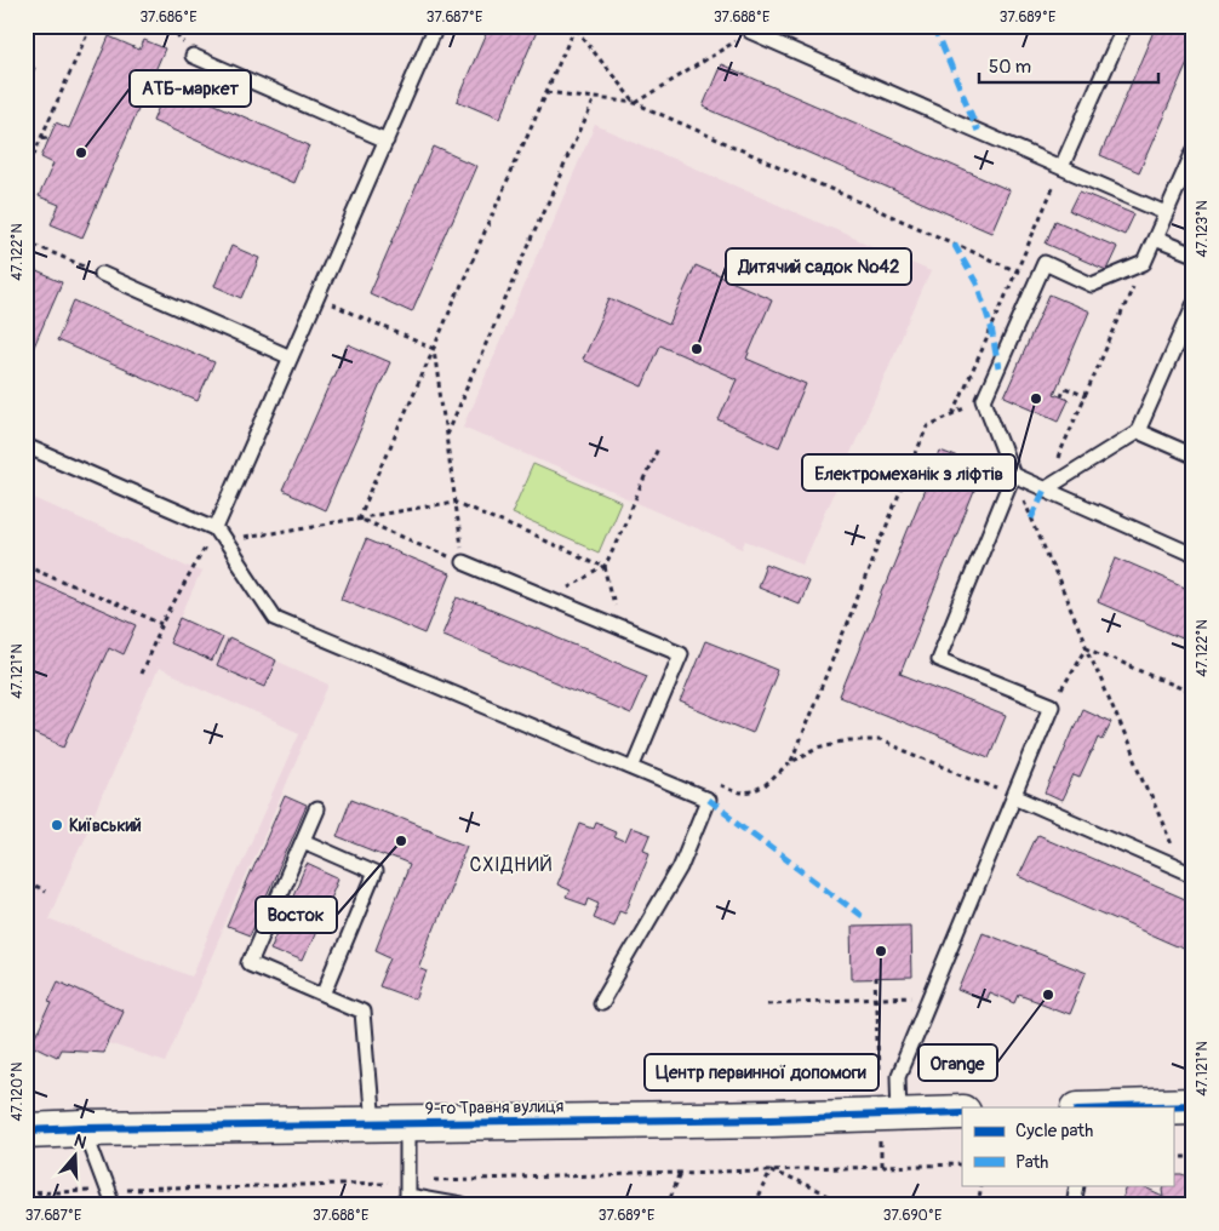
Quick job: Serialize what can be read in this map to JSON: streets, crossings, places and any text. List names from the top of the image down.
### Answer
{
  "streets": {
    "street": ["9-го Травня вулиця"]
  },
  "districts": ["СХІДНИЙ"],
  "places": [
    "АТБ-маркет",
    "Дитячий садок №42",
    "Електромеханік з ліфтів",
    "Київський",
    "Восток",
    "Центр первинної допомоги",
    "Orange"
  ],
  "legend": ["Cycle path", "Path"],
  "scale_bar": "50 m",
  "north": "top",
  "coordinates": [
    "37.686°E",
    "37.687°E",
    "37.688°E",
    "37.689°E",
    "47.123°N",
    "47.122°N",
    "47.121°N",
    "47.120°N",
    "37.690°E"
  ]
}
